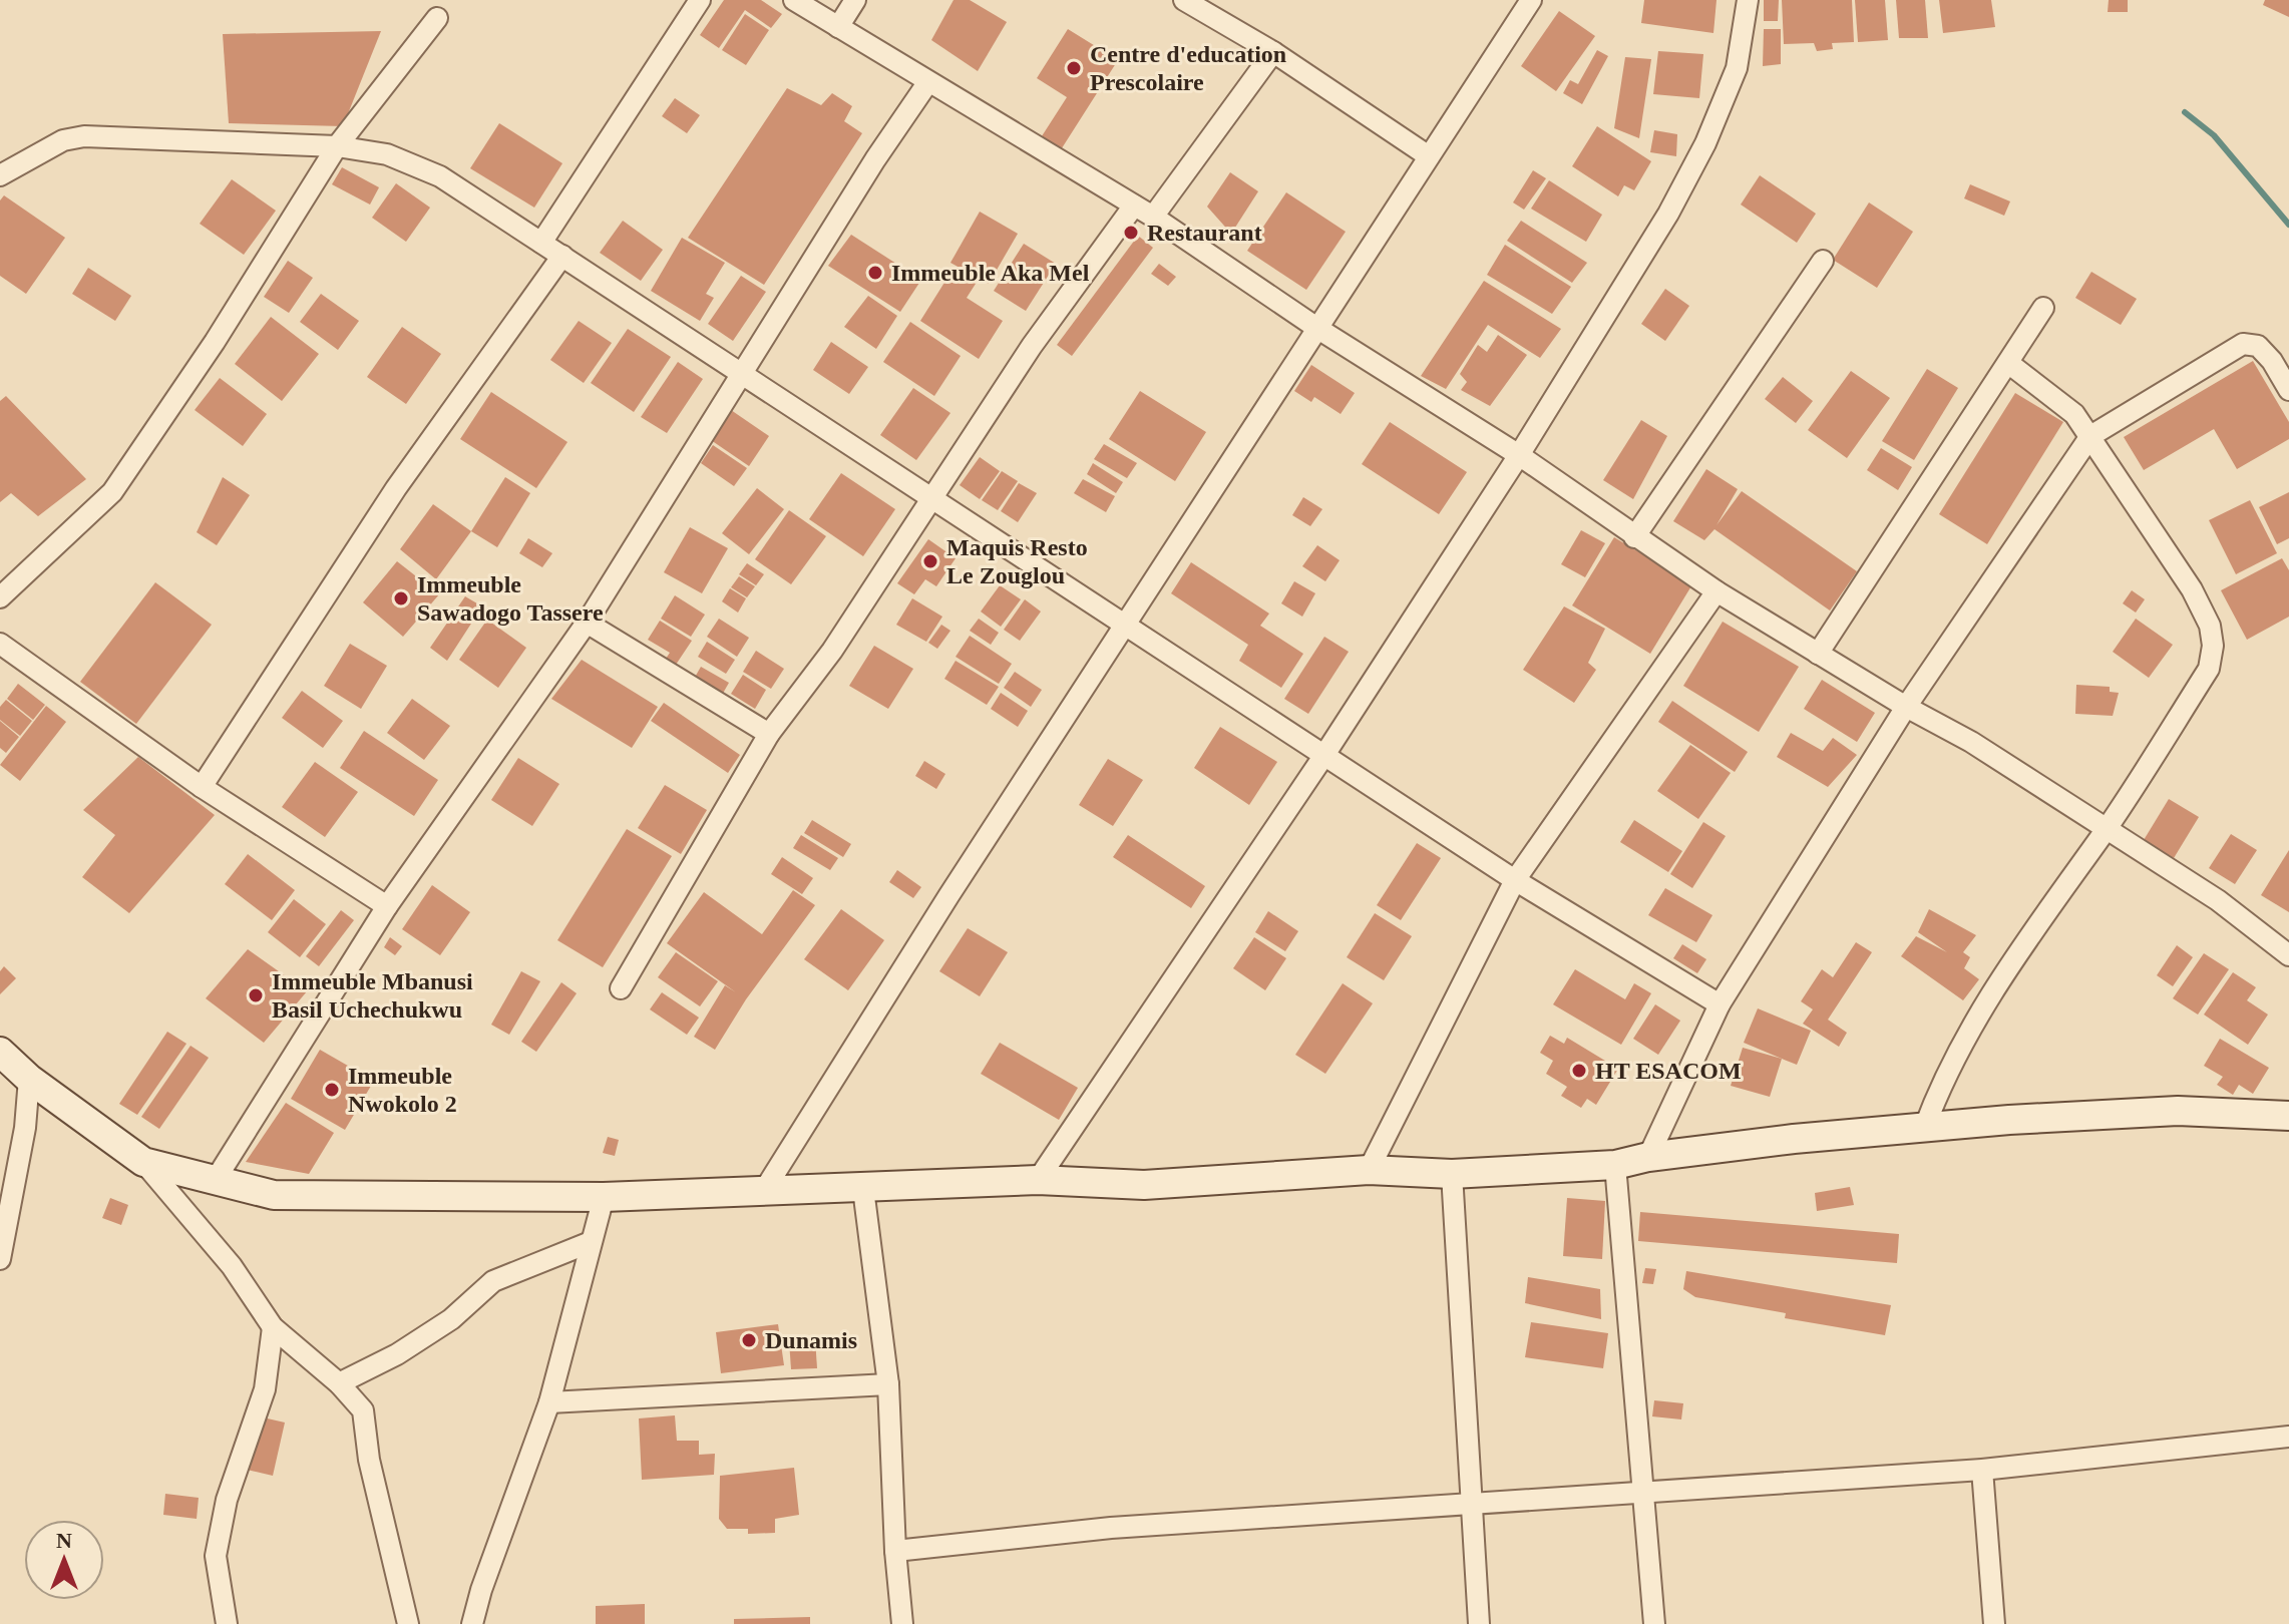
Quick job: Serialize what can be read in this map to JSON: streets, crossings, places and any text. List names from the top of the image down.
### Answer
{
  "places": [
    "Centre d'education Prescolaire",
    "Restaurant",
    "Immeuble Aka Mel",
    "Maquis Resto Le Zouglou",
    "Immeuble Sawadogo Tassere",
    "Immeuble Mbanusi Basil Uchechukwu",
    "HT ESACOM",
    "Immeuble Nwokolo 2",
    "Dunamis"
  ],
  "north": "top"
}
